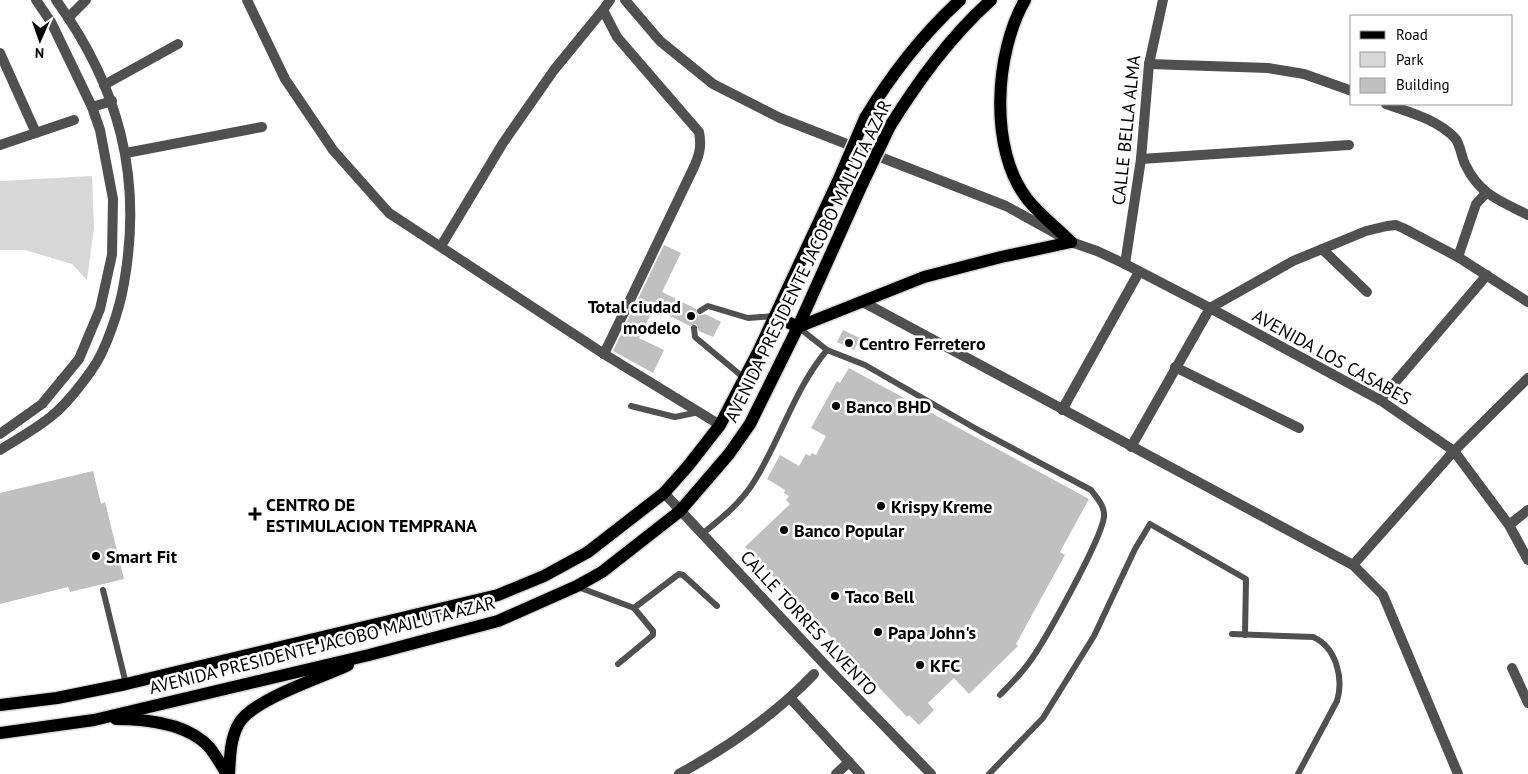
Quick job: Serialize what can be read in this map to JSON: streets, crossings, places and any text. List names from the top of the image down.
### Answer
{
  "streets": {
    "main road": ["AVENIDA PRESIDENTE JACOBO MAJLUTA AZAR"],
    "street": ["CALLE BELLA ALMA", "AVENIDA LOS CASABES", "CALLE TORRES ALVENTO"]
  },
  "crossings": [
    ["CALLE BELLA ALMA", "AVENIDA LOS CASABES"],
    ["AVENIDA PRESIDENTE JACOBO MAJLUTA AZAR", "CALLE TORRES ALVENTO"]
  ],
  "places": {
    "other": [
      "Total ciudad modelo",
      "Centro Ferretero",
      "Banco BHD",
      "Krispy Kreme",
      "Banco Popular",
      "Smart Fit",
      "Taco Bell",
      "Papa John's",
      "KFC"
    ],
    "health": ["CENTRO DE ESTIMULACION TEMPRANA"]
  },
  "legend": ["Road", "Park", "Building"],
  "north": "bottom"
}
